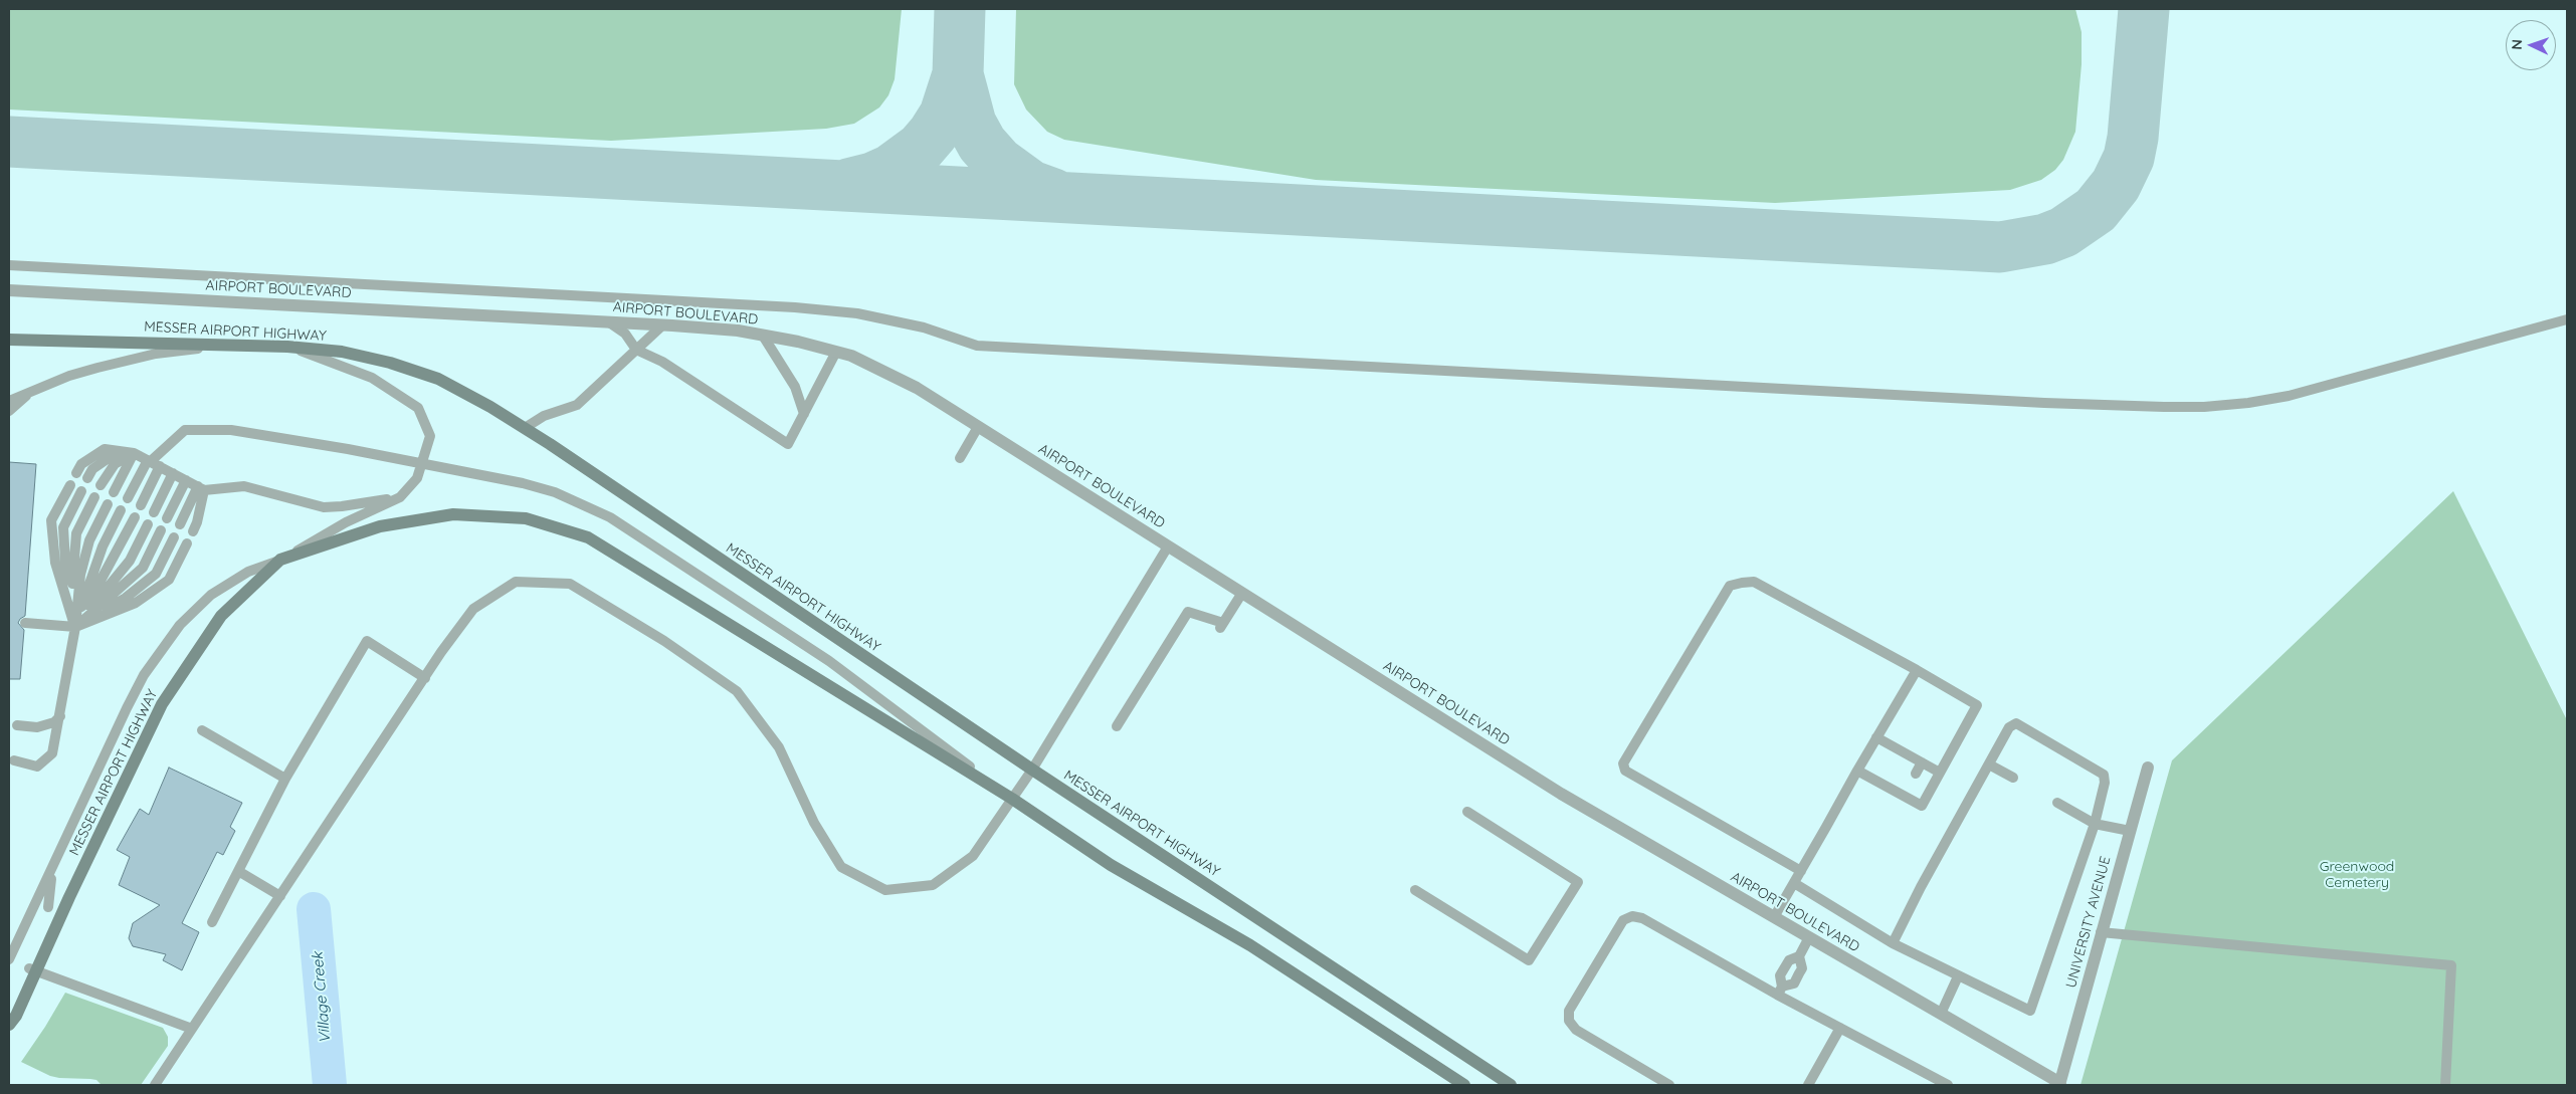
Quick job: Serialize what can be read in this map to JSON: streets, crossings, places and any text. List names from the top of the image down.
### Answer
{
  "streets": {
    "main road": ["MESSER AIRPORT HIGHWAY"],
    "street": ["AIRPORT BOULEVARD", "UNIVERSITY AVENUE"]
  },
  "crossings": [
    ["AIRPORT BOULEVARD", "UNIVERSITY AVENUE"]
  ],
  "water": ["Village Creek"],
  "parks": ["Greenwood Cemetery"],
  "north": "left"
}
